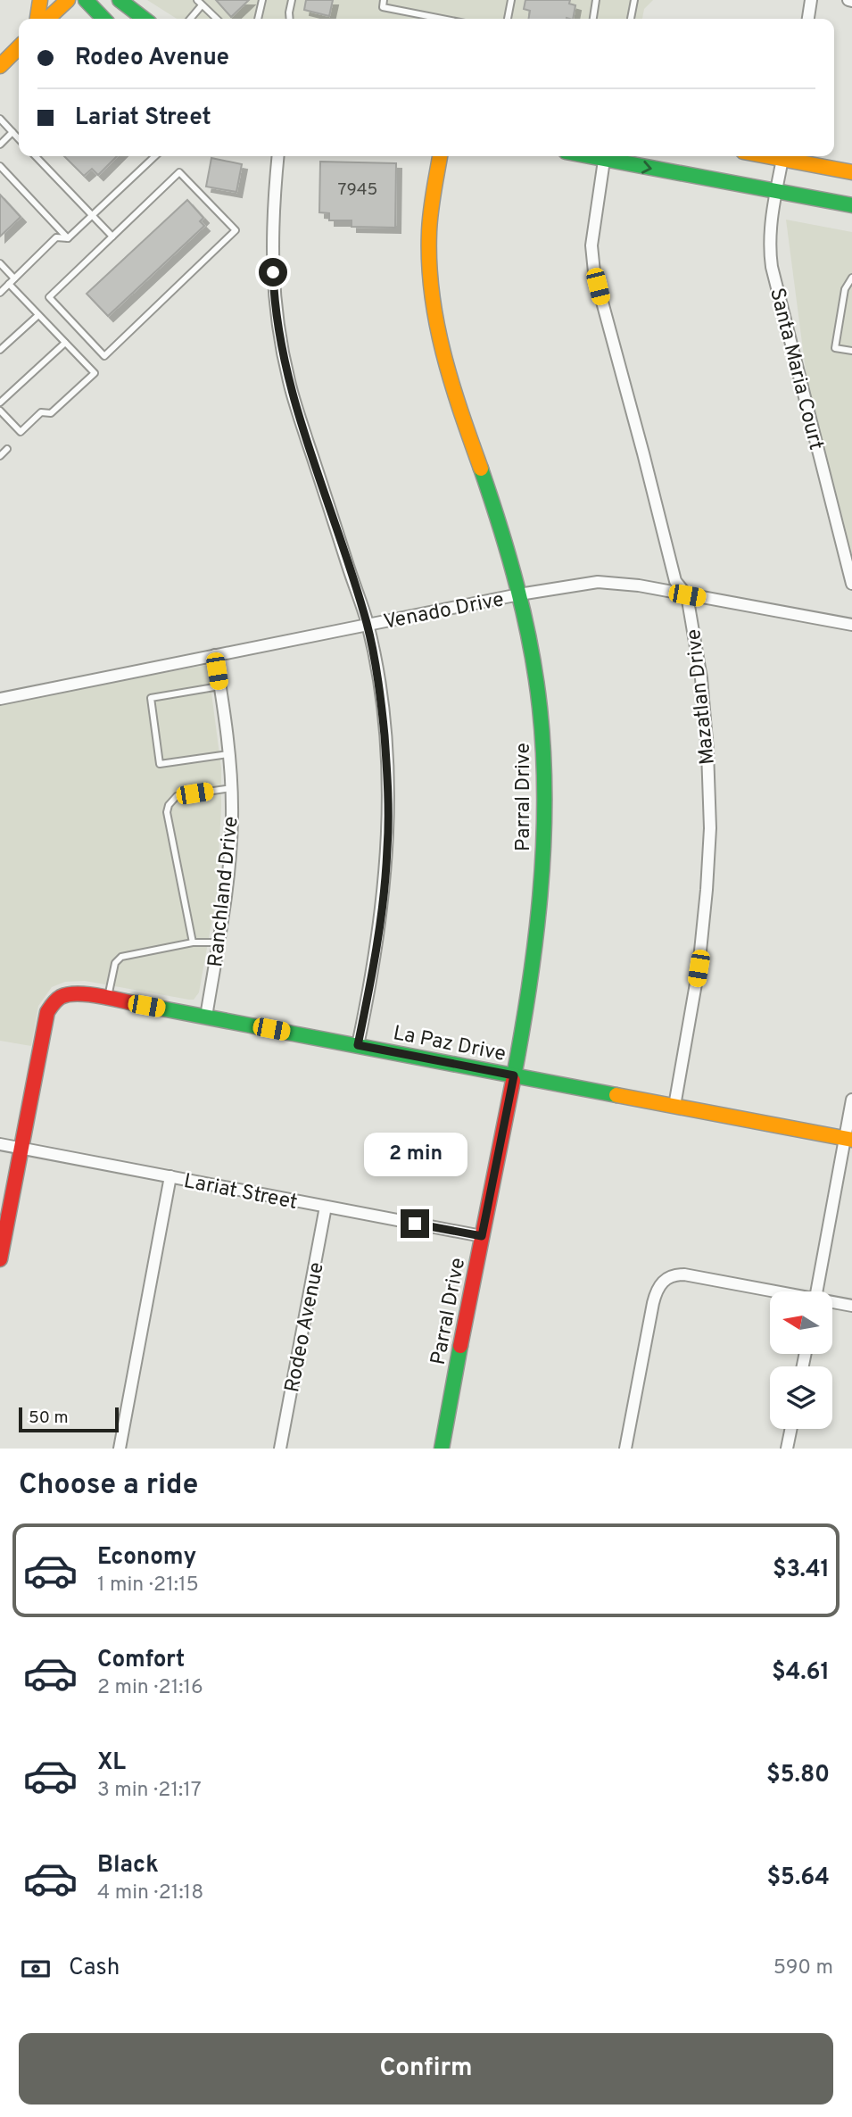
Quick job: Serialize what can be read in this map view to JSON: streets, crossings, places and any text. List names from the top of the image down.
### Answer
{
  "streets": {
    "street": [
      "Santa Maria Court",
      "Venado Drive",
      "Mazatlan Drive",
      "Parral Drive",
      "Ranchland Drive",
      "La Paz Drive",
      "Lariat Street",
      "Rodeo Avenue"
    ]
  },
  "crossings": [
    ["Venado Drive", "Mazatlan Drive"],
    ["Venado Drive", "Parral Drive"],
    ["Venado Drive", "Ranchland Drive"],
    ["Mazatlan Drive", "La Paz Drive"],
    ["Parral Drive", "La Paz Drive"],
    ["Parral Drive", "Lariat Street"],
    ["Ranchland Drive", "La Paz Drive"],
    ["La Paz Drive", "Lariat Street"],
    ["Lariat Street", "Rodeo Avenue"]
  ],
  "house_numbers": ["7945"],
  "scale_bar": "50 m",
  "north": "left",
  "page": {
    "banner": ["Rodeo Avenue", "Lariat Street"],
    "bubble": "2 min",
    "scale": "50 m",
    "heading": "Choose a ride",
    "list": [
      {
        "name": "Economy",
        "note": "1 min · 21:15",
        "value": "$3.41"
      },
      {
        "name": "Comfort",
        "note": "2 min · 21:16",
        "value": "$4.61"
      },
      {
        "name": "XL",
        "note": "3 min · 21:17",
        "value": "$5.80"
      },
      {
        "name": "Black",
        "note": "4 min · 21:18",
        "value": "$5.64"
      }
    ],
    "pay": ["Cash", "590 m"],
    "buttons": "Confirm"
  }
}
